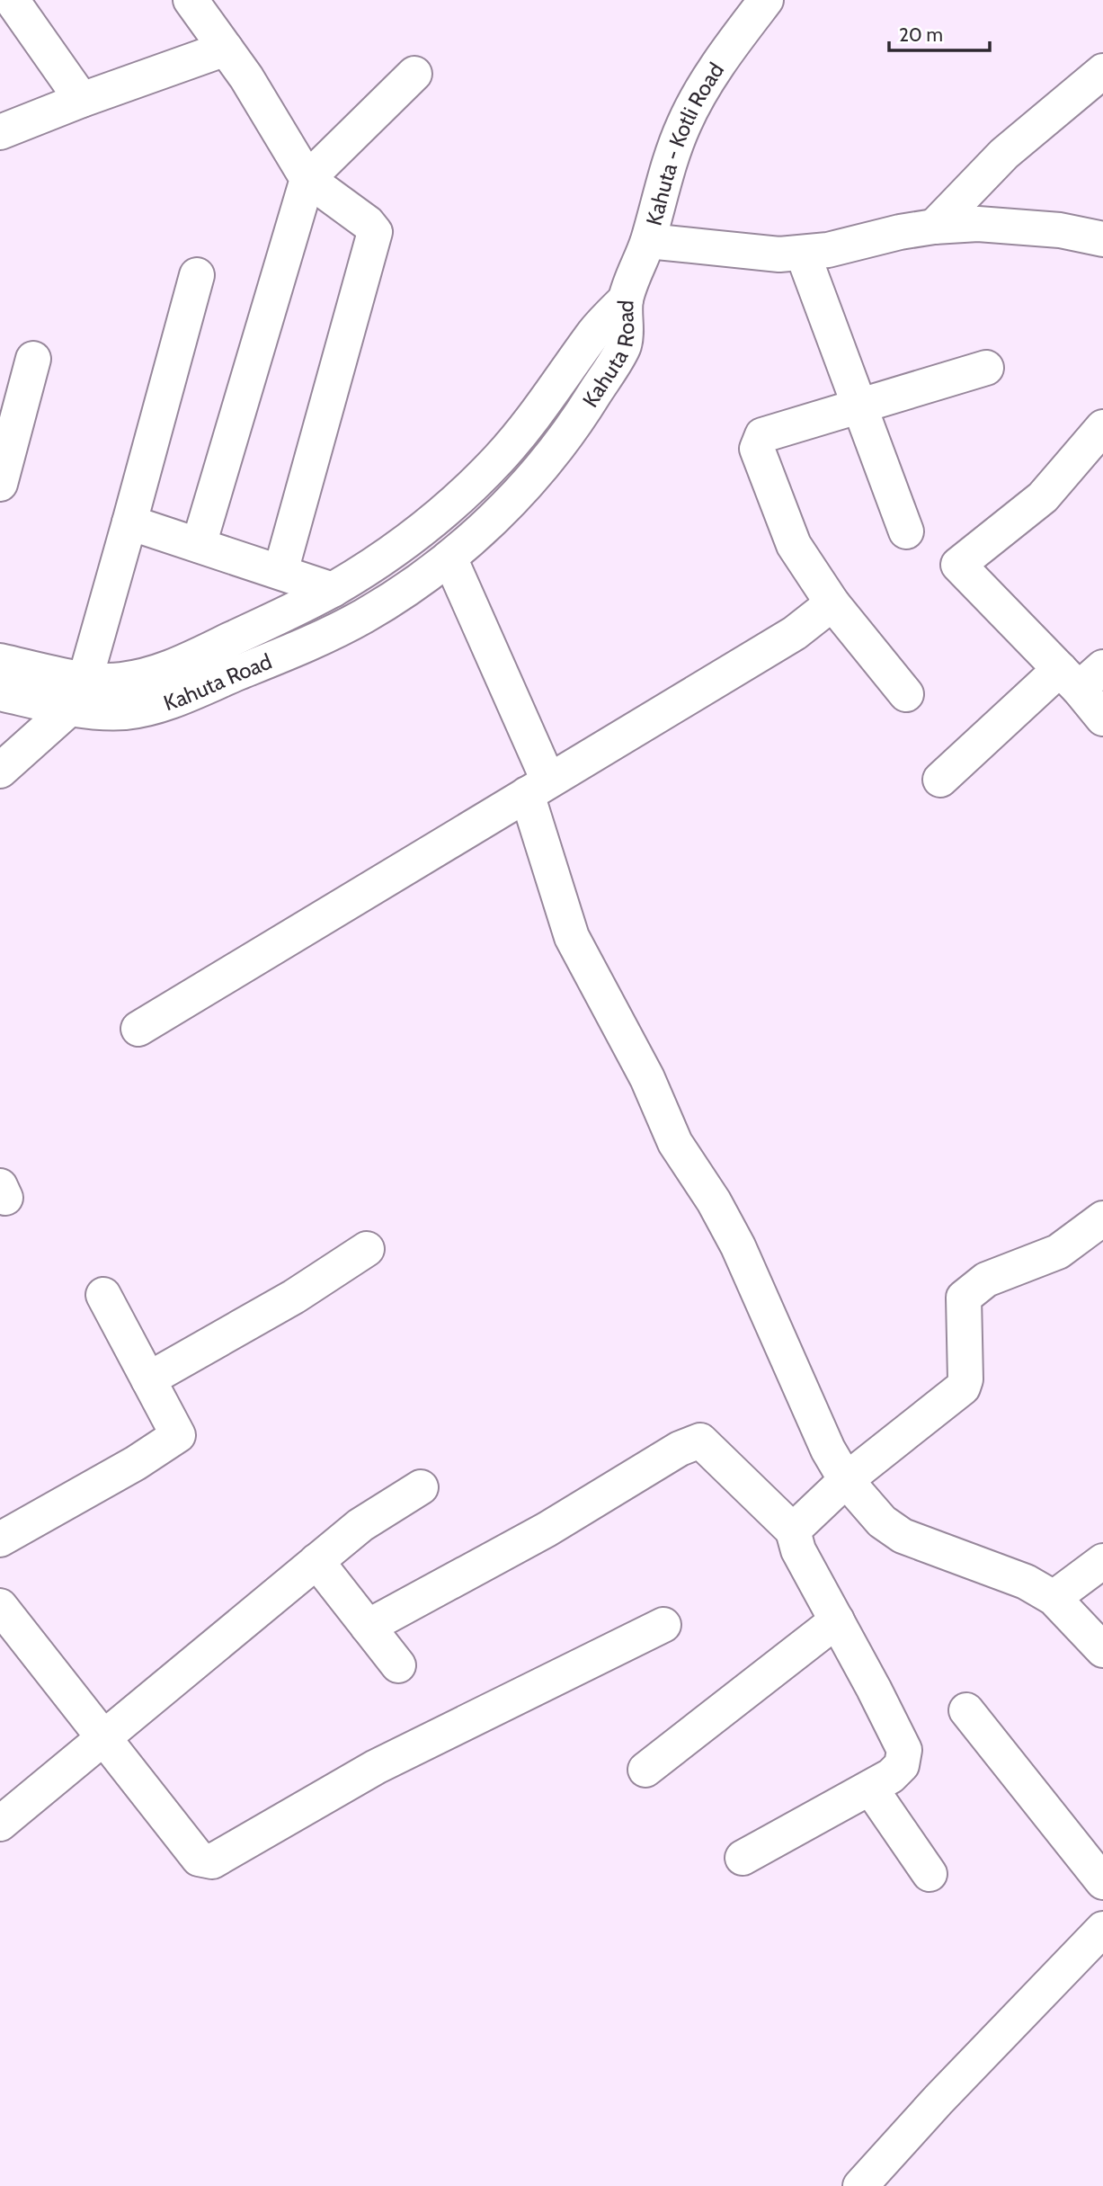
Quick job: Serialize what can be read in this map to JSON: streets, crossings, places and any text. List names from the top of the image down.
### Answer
{
  "streets": {
    "street": ["Kahuta - Kotli Road", "Kahuta Road"]
  },
  "crossings": [
    ["Kahuta - Kotli Road", "Kahuta Road"]
  ],
  "scale_bar": "20 m"
}
